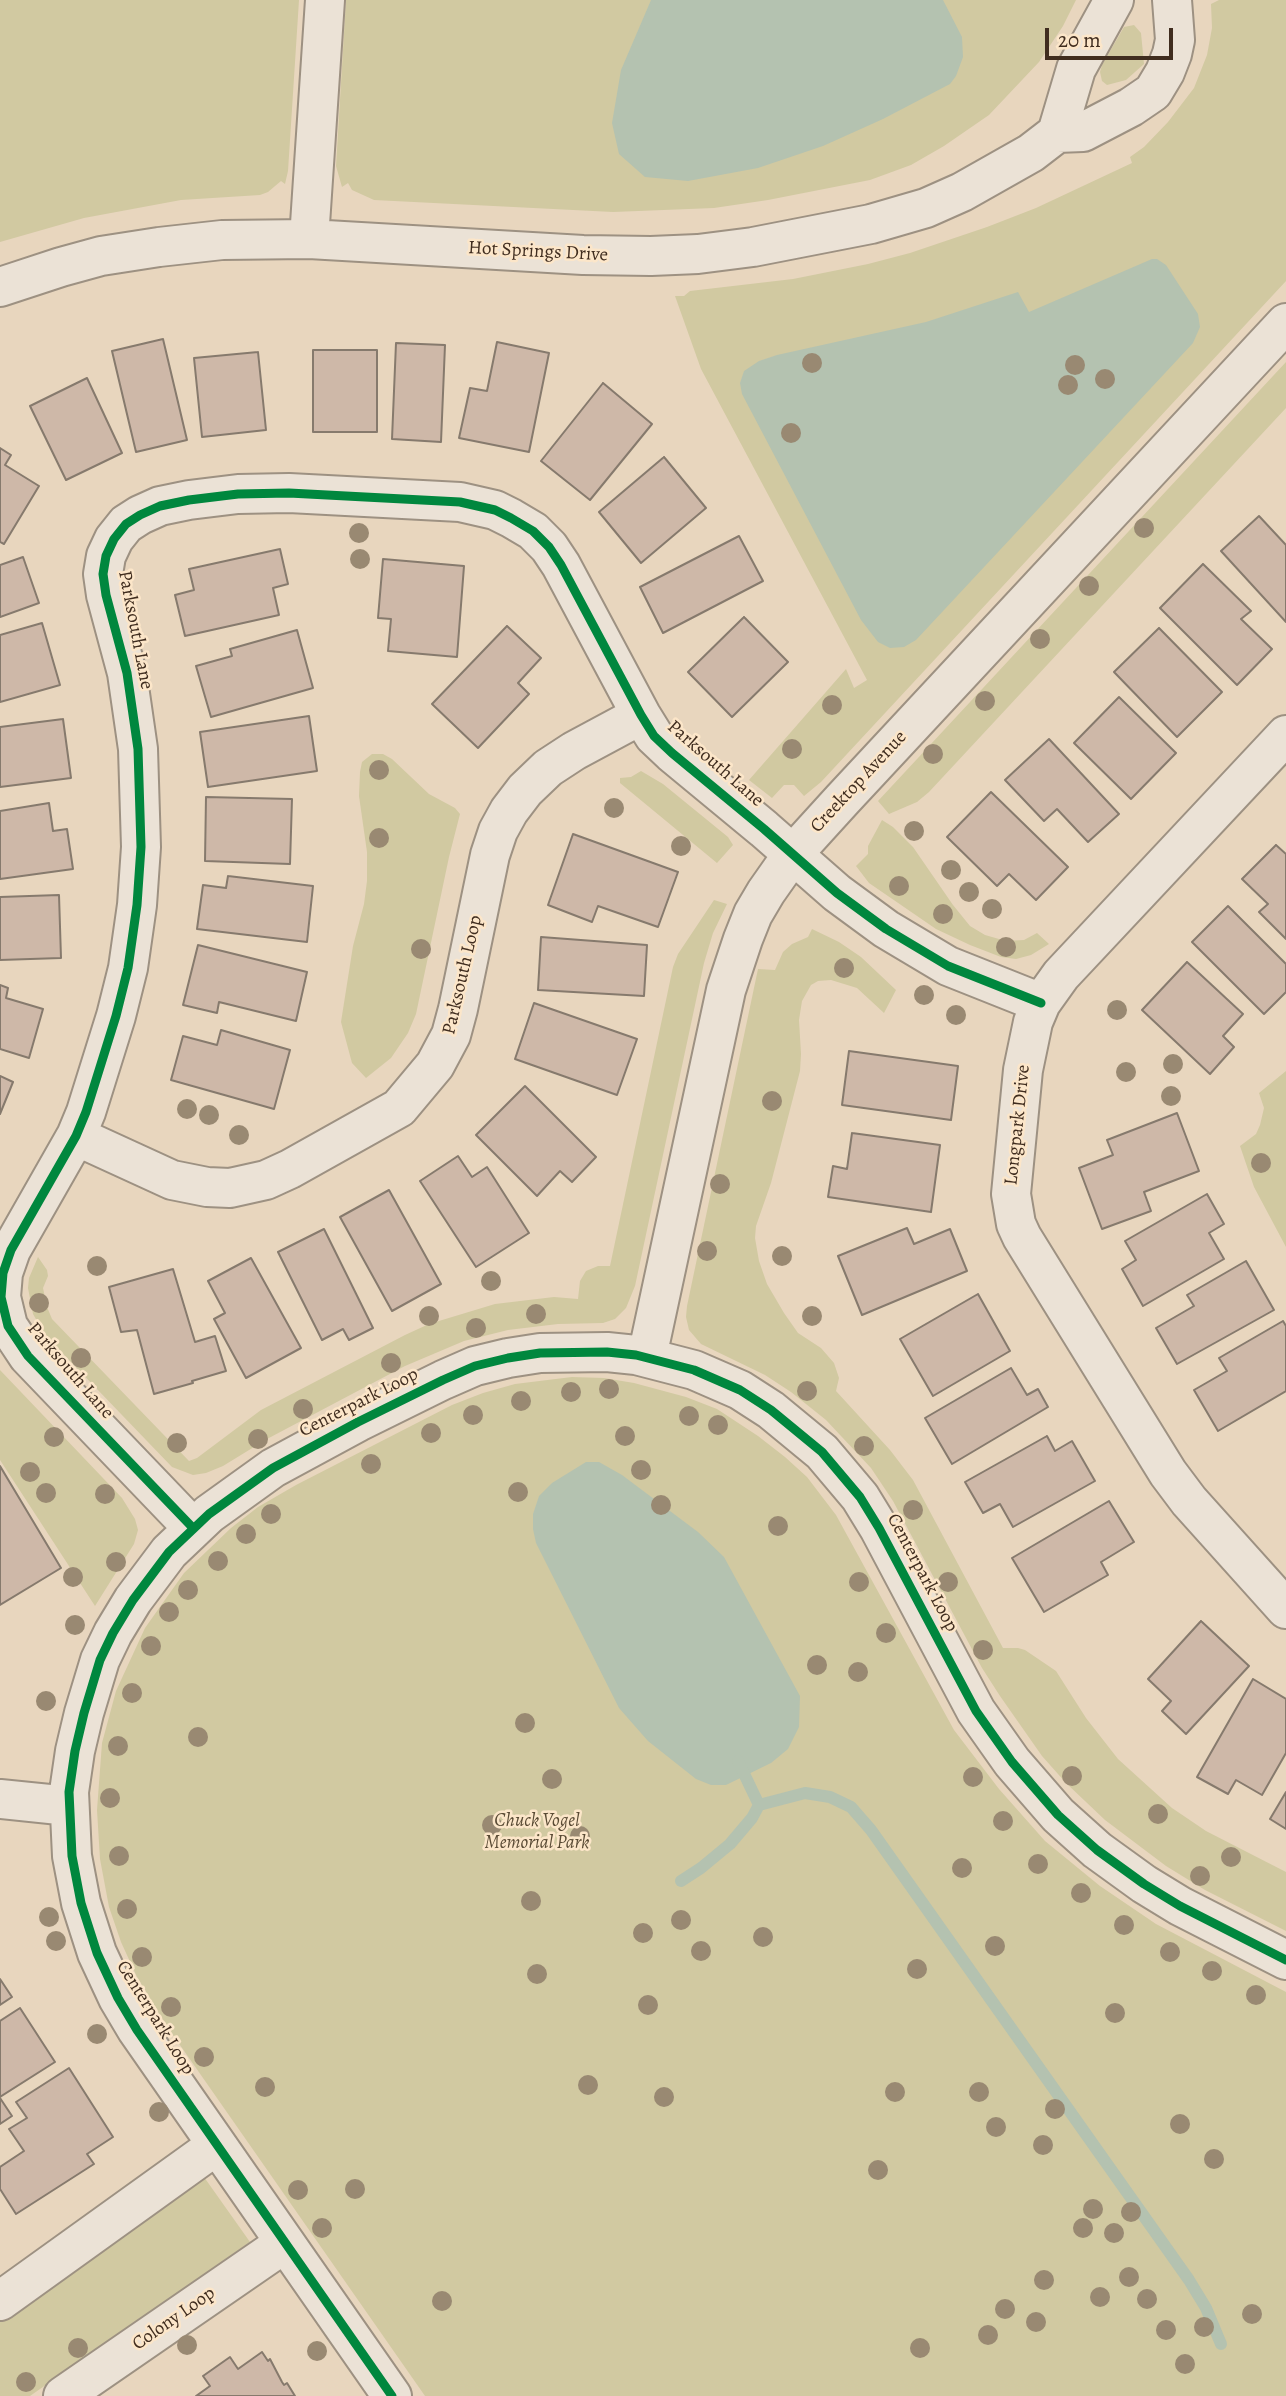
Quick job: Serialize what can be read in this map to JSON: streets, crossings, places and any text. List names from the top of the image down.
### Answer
{
  "streets": {
    "street": [
      "Hot Springs Drive",
      "Parksouth Lane",
      "Creektop Avenue",
      "Parksouth Loop",
      "Longpark Drive",
      "Centerpark Loop",
      "Colony Loop"
    ]
  },
  "crossings": [
    ["Parksouth Lane", "Creektop Avenue"],
    ["Parksouth Lane", "Parksouth Loop"],
    ["Parksouth Lane", "Longpark Drive"],
    ["Parksouth Lane", "Centerpark Loop"],
    ["Creektop Avenue", "Centerpark Loop"],
    ["Centerpark Loop", "Colony Loop"]
  ],
  "parks": ["Chuck Vogel Memorial Park"],
  "scale_bar": "20 m"
}
